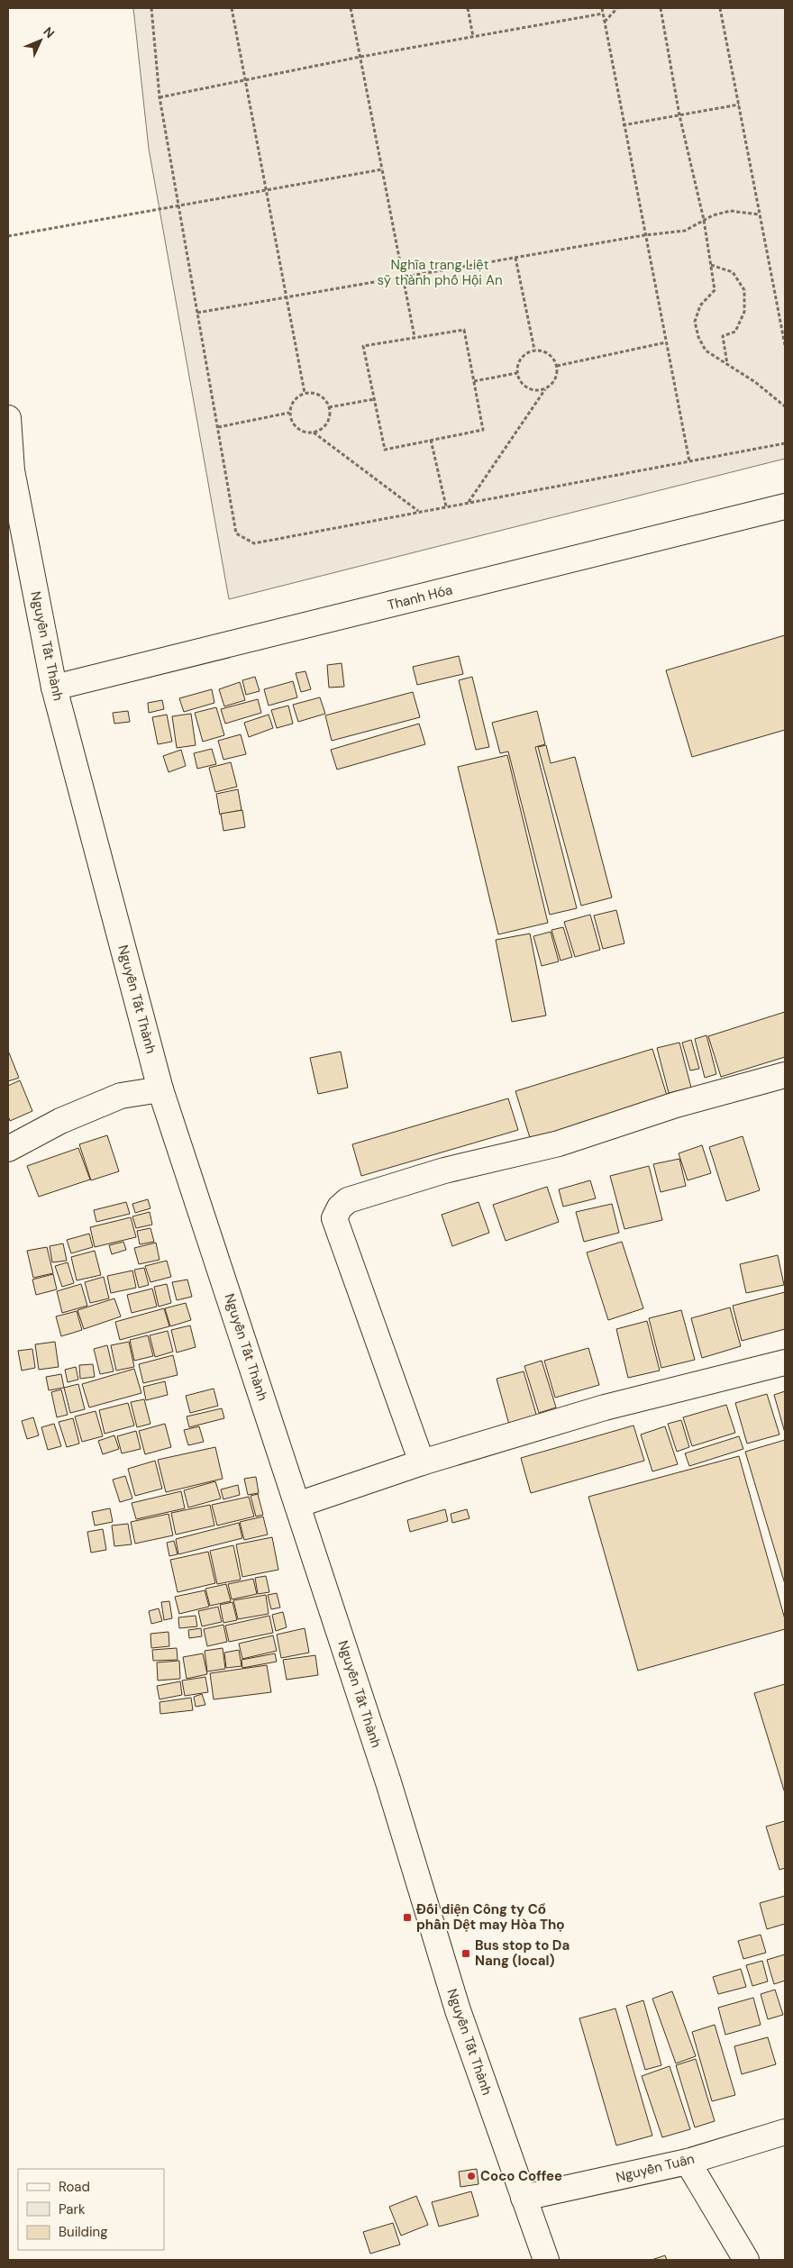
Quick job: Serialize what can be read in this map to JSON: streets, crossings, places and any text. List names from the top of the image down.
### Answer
{
  "streets": {
    "street": ["Thanh Hóa", "Nguyễn Tất Thành", "Nguyễn Tuân"]
  },
  "crossings": [
    ["Thanh Hóa", "Nguyễn Tất Thành"],
    ["Nguyễn Tất Thành", "Nguyễn Tuân"]
  ],
  "parks": ["Nghĩa trang Liệt sỹ thành phố Hội An"],
  "places": {
    "transit": ["Đối diện Công ty Cổ phần Dệt may Hòa Thọ", "Bus stop to Da Nang (local)"],
    "other": ["Coco Coffee"]
  },
  "legend": ["Road", "Park", "Building"],
  "north": "top right"
}
